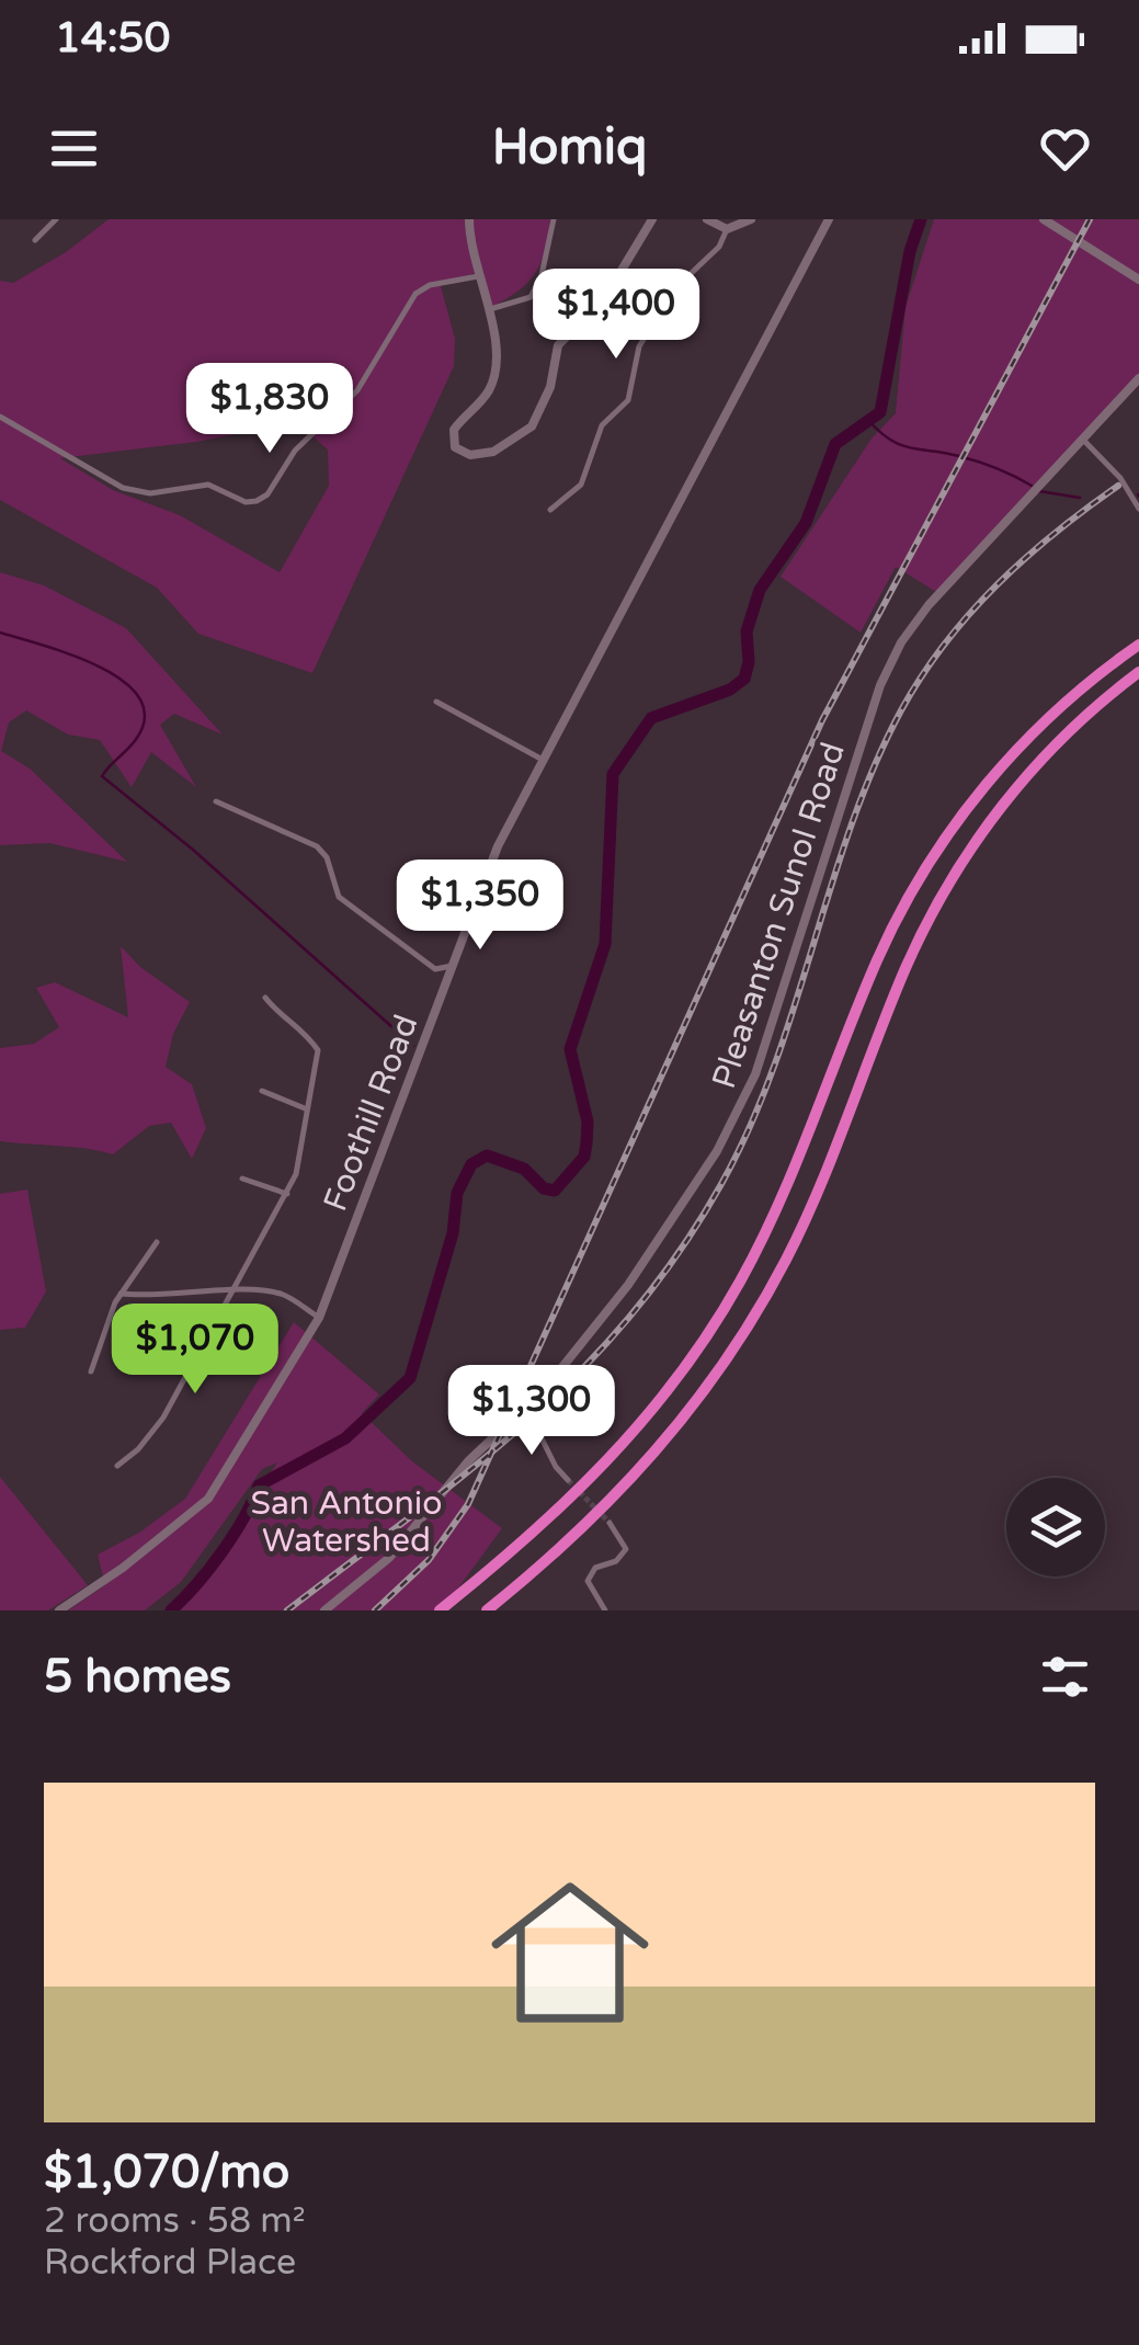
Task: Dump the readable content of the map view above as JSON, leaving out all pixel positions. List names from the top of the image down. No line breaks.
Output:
{"streets":{"street":["Pleasanton Sunol Road","Foothill Road"]},"parks":["San Antonio Watershed"],"page":{"status":"14:50","header":"Homiq","price":["$1,400","$1,830","$1,350","$1,070","$1,300"],"heading":"5 homes","list":[{"name":"$1,070/mo","note":"2 rooms · 58 m² · Rockford Place"}]}}
